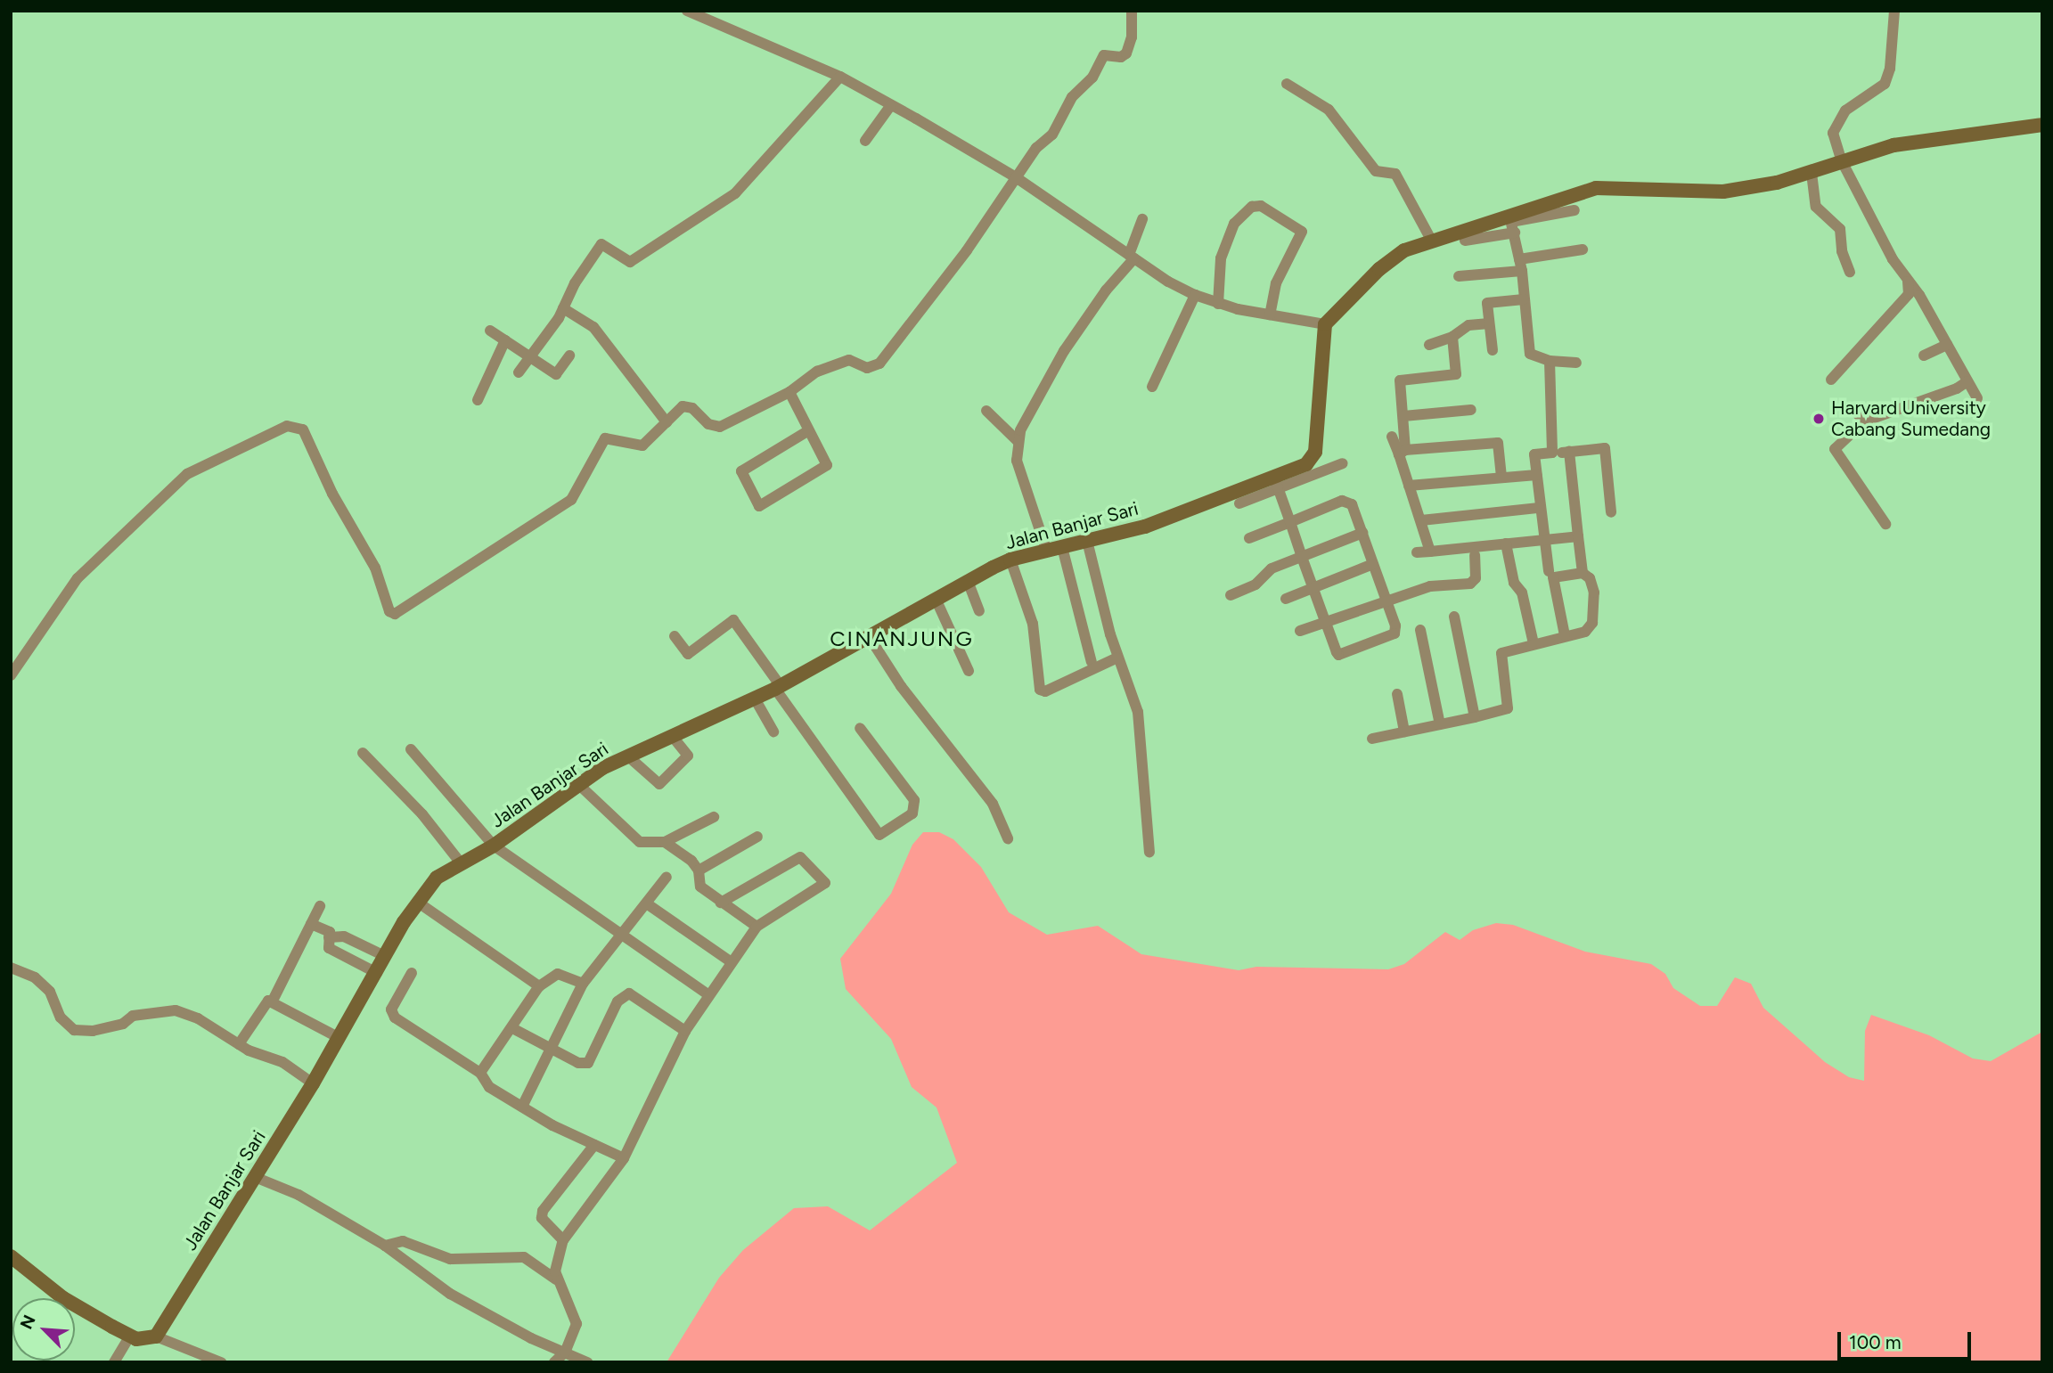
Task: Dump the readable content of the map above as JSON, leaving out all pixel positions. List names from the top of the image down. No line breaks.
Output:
{"streets":{"street":["Jalan Banjar Sari"]},"districts":["CINANJUNG"],"places":["Harvard University Cabang Sumedang"],"scale_bar":"100 m","north":"top left"}
